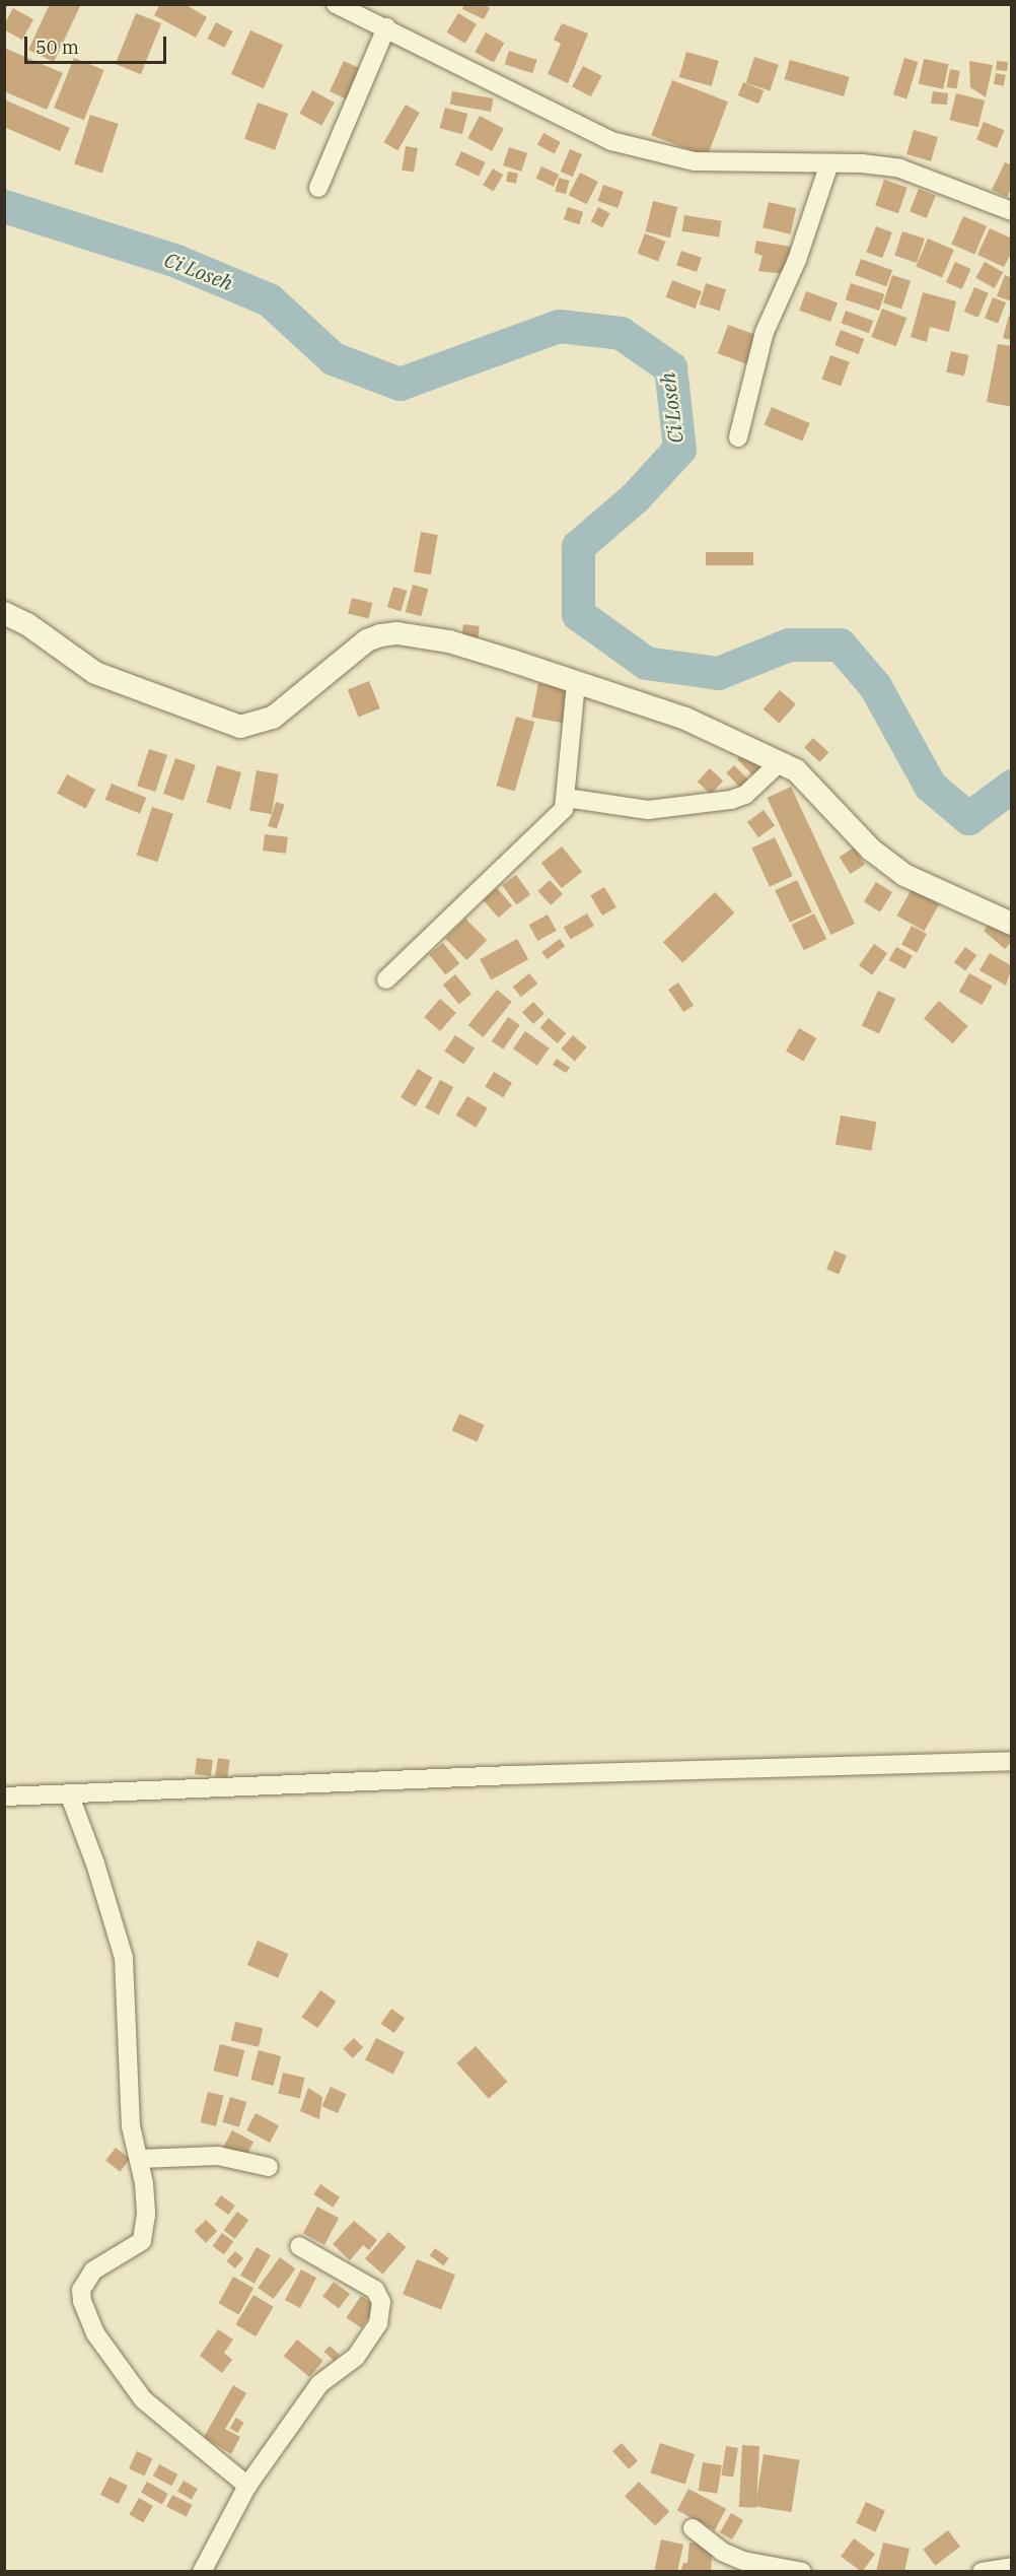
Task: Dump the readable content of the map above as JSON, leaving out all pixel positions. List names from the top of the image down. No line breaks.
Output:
{"water":["Ci Loseh"],"scale_bar":"50 m"}
